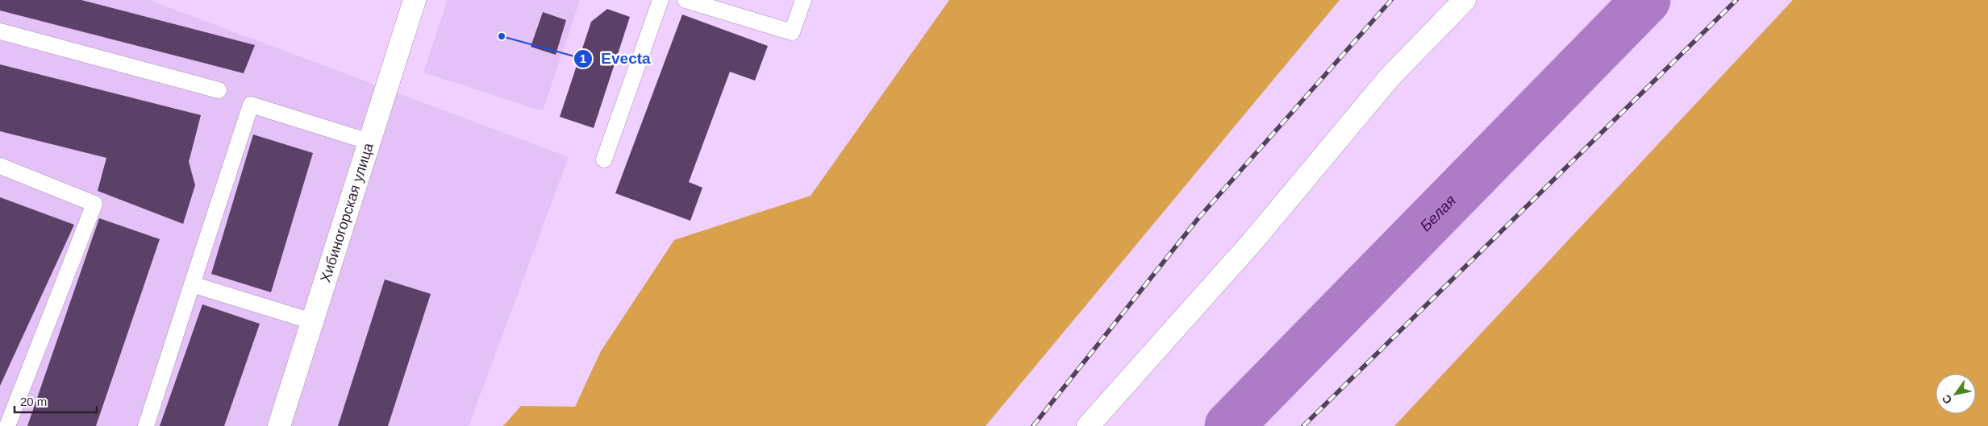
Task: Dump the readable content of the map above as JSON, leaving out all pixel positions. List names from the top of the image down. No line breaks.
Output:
{"streets":{"street":["Хибиногорская улица"]},"water":["Белая"],"places":["Evecta"],"scale_bar":"20 m","north":"bottom left"}
